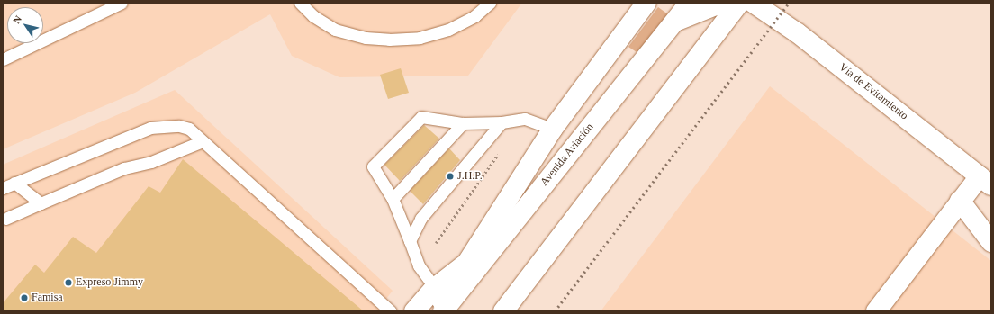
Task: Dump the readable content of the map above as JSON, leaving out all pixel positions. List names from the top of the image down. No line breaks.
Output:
{"streets":{"main road":["Vía de Evitamiento","Avenida Aviación"]},"places":["J.H.P.","Expreso Jimmy","Famisa"],"north":"top left"}
